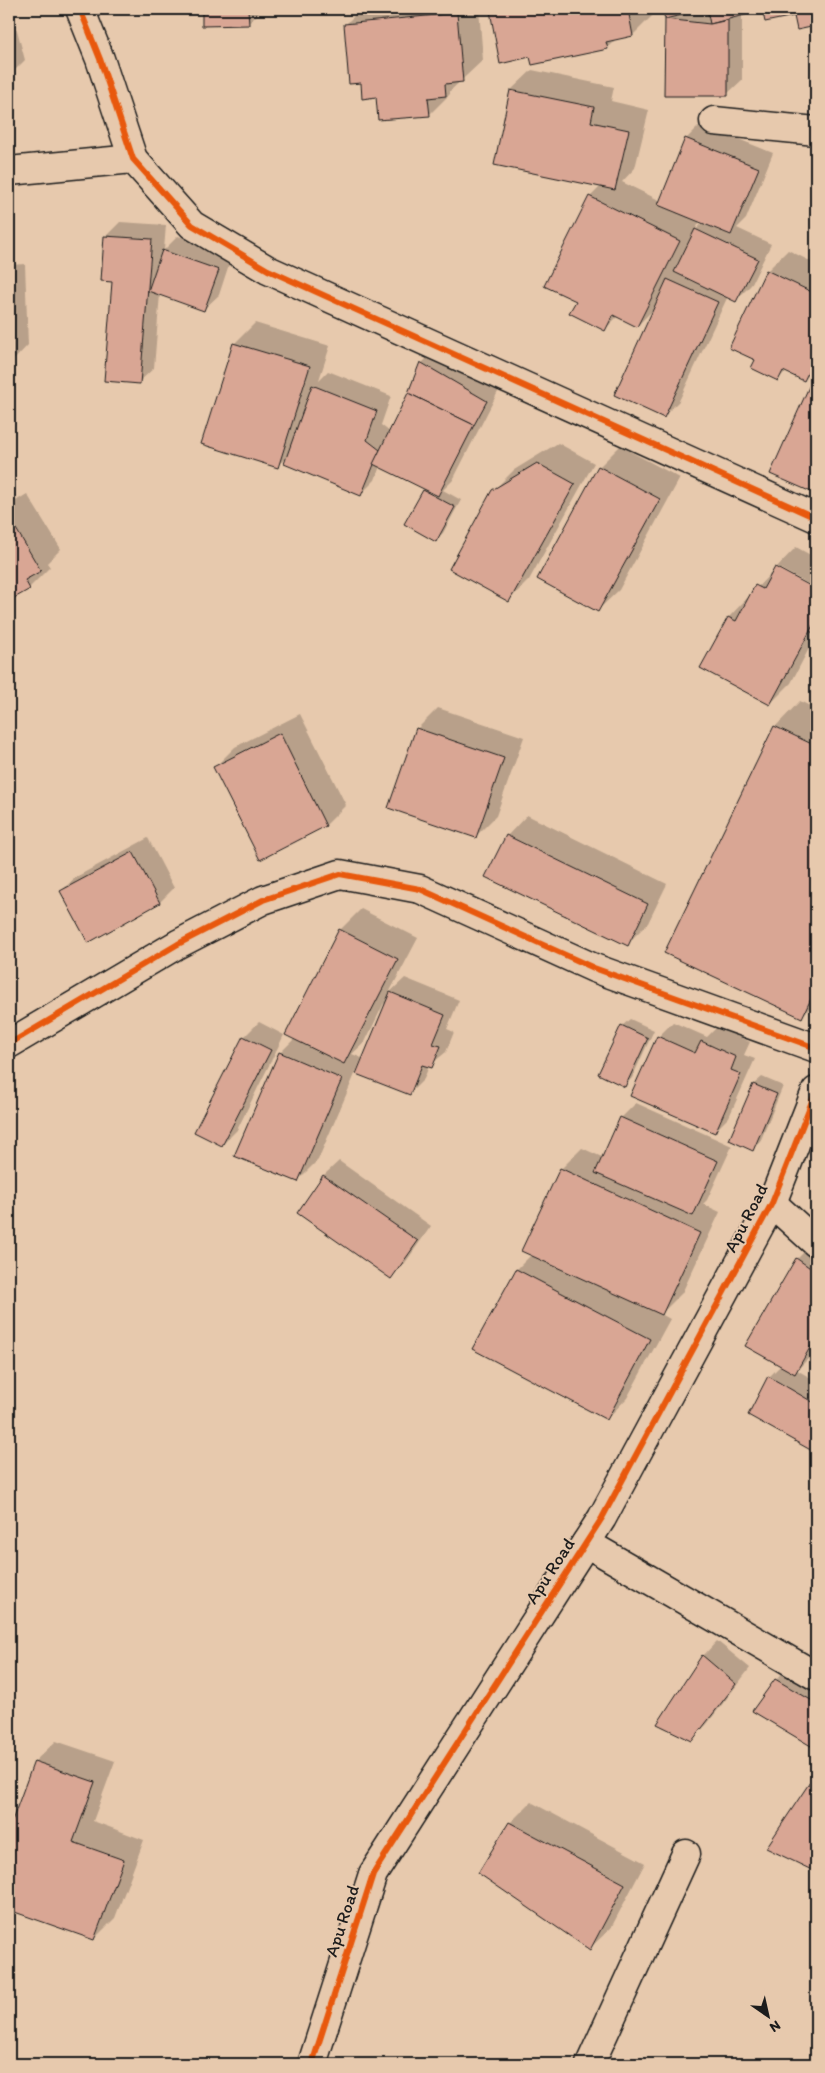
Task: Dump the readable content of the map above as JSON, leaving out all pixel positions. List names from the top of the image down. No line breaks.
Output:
{"streets":{"street":["Apu Road"]},"north":"bottom right"}
